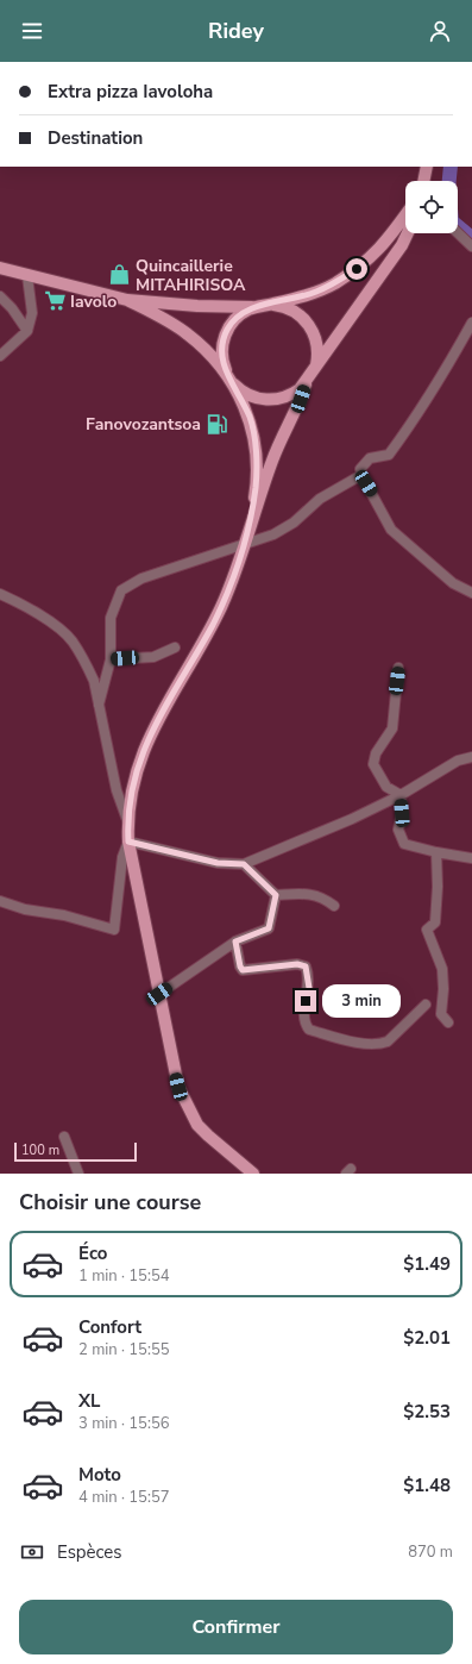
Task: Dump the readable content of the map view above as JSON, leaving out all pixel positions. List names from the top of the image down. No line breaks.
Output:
{"places":{"shop":["Quincaillerie MITAHIRISOA"],"supermarket":["Iavolo"],"fuel station":["Fanovozantsoa"]},"scale_bar":"100 m","page":{"header":"Ridey","banner":["Extra pizza Iavoloha","Destination"],"bubble":"3 min","scale":"100 m","heading":"Choisir une course","list":[{"name":"Éco","note":"1 min · 15:54","value":"$1.49"},{"name":"Confort","note":"2 min · 15:55","value":"$2.01"},{"name":"XL","note":"3 min · 15:56","value":"$2.53"},{"name":"Moto","note":"4 min · 15:57","value":"$1.48"}],"pay":["Espèces","870 m"],"buttons":"Confirmer"}}
